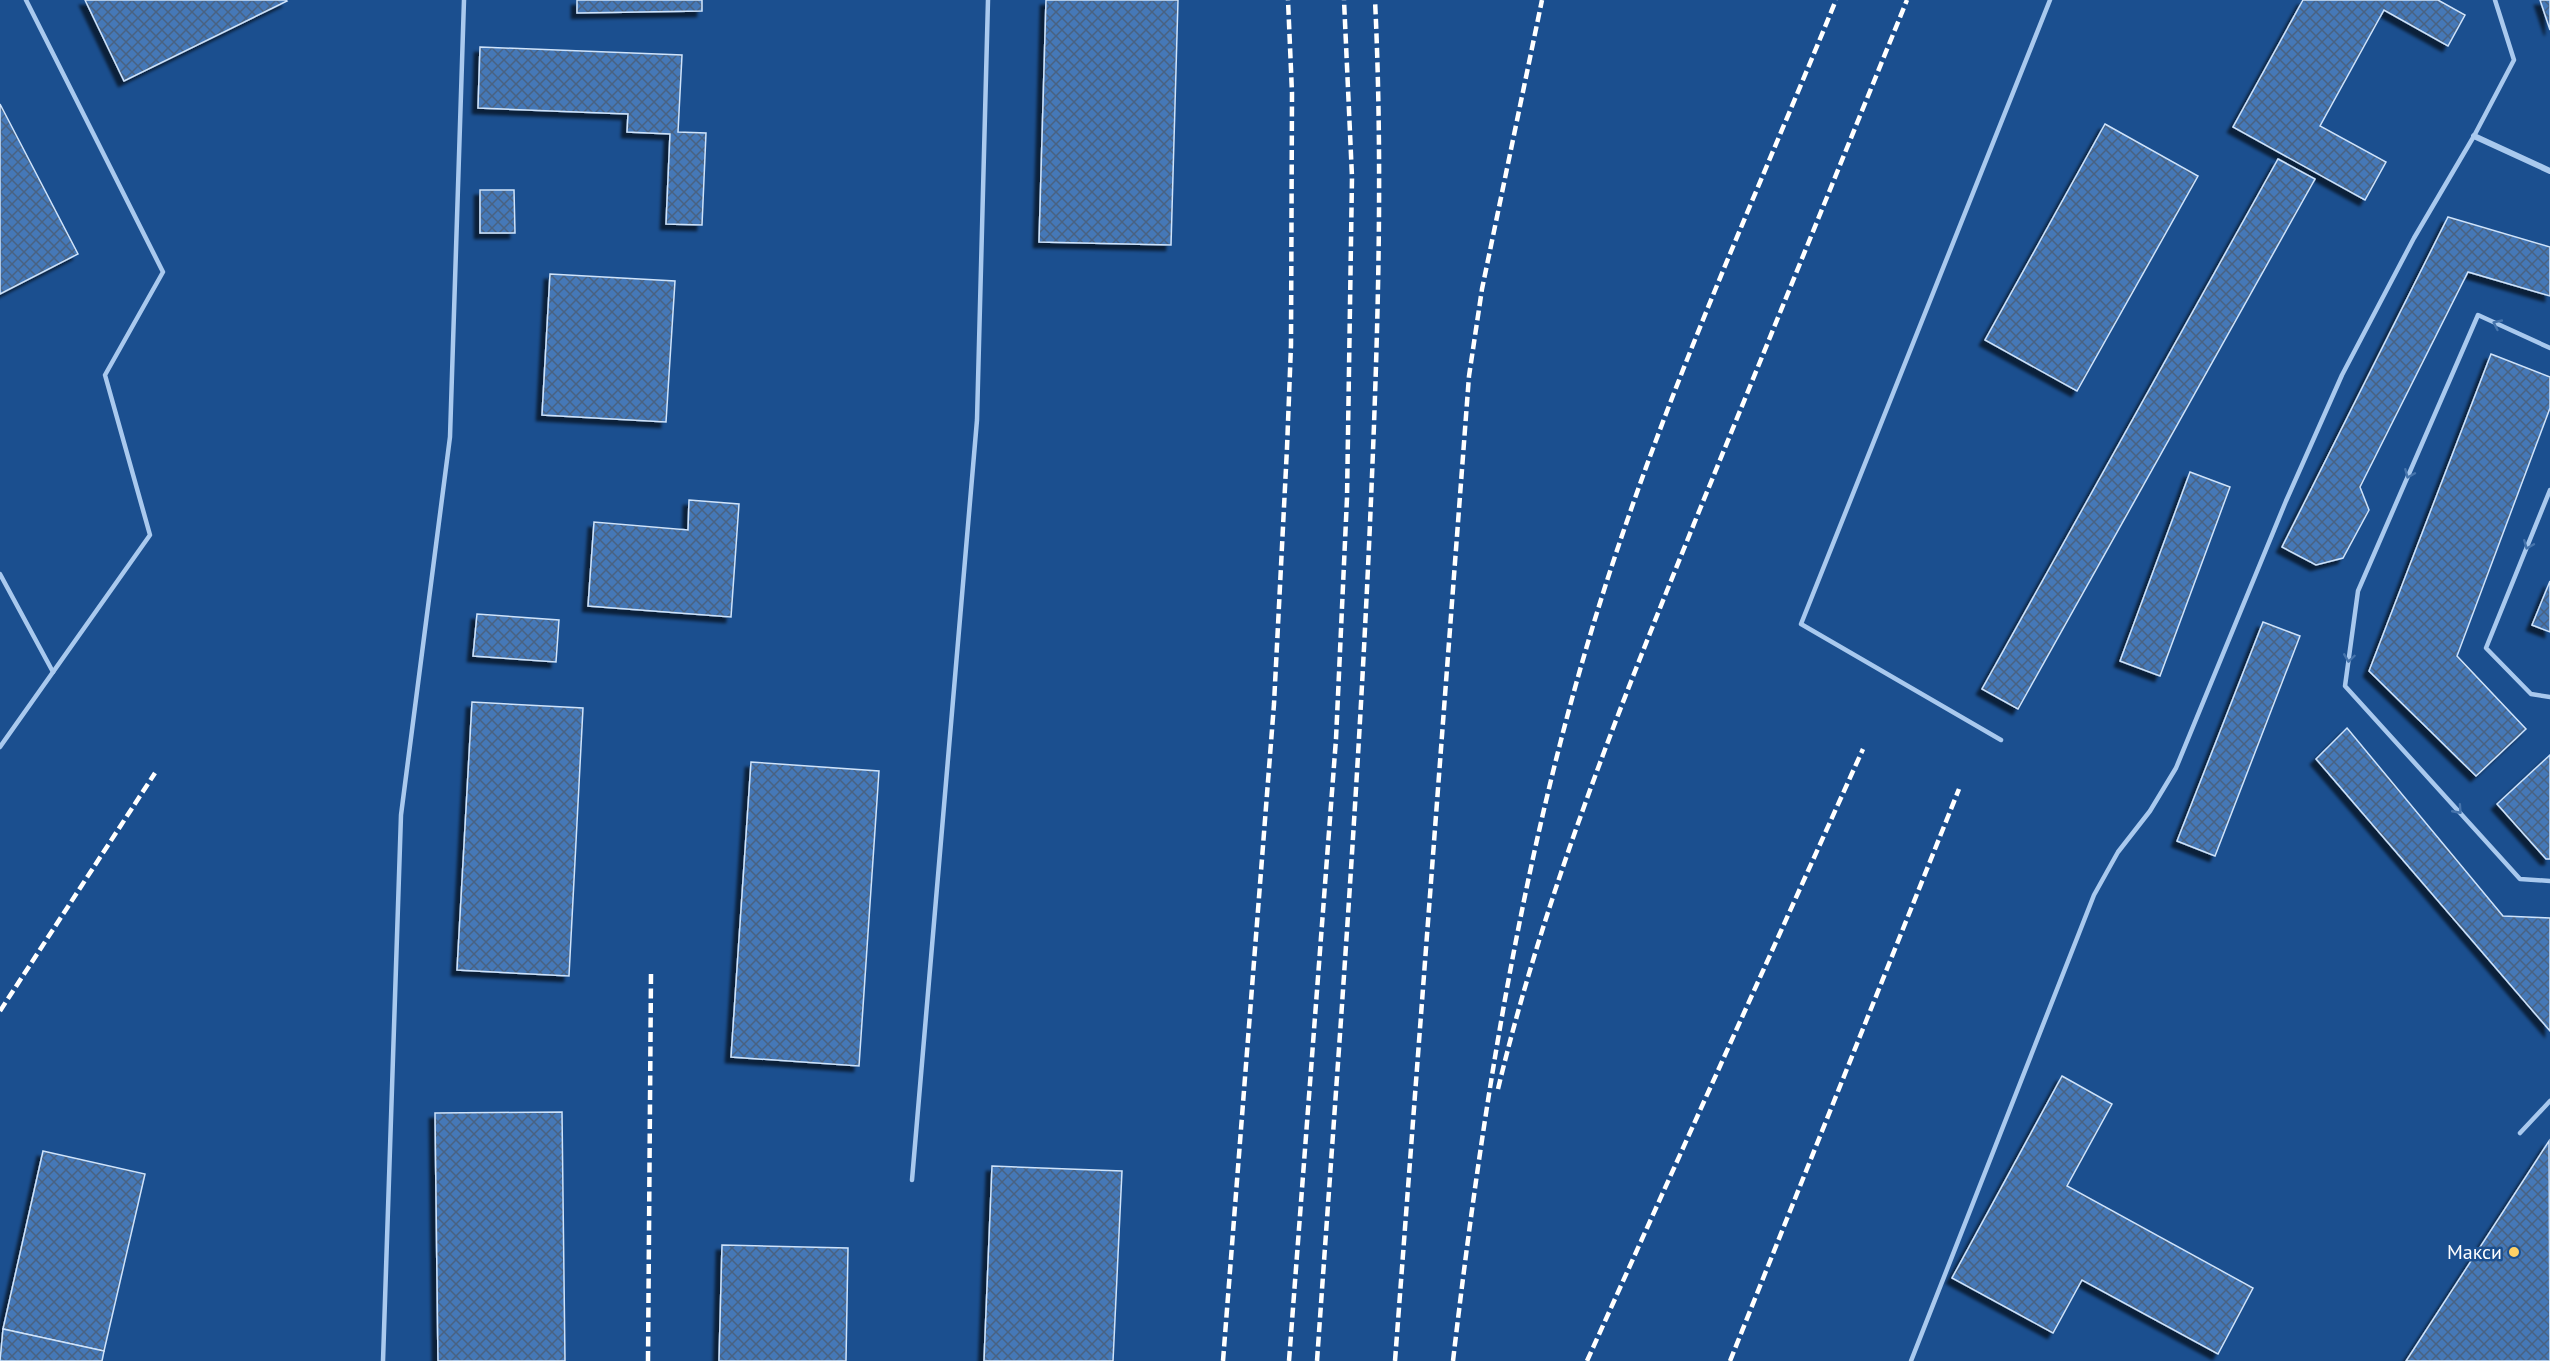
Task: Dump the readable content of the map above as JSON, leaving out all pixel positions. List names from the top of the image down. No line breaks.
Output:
{"places":["Макси"]}
